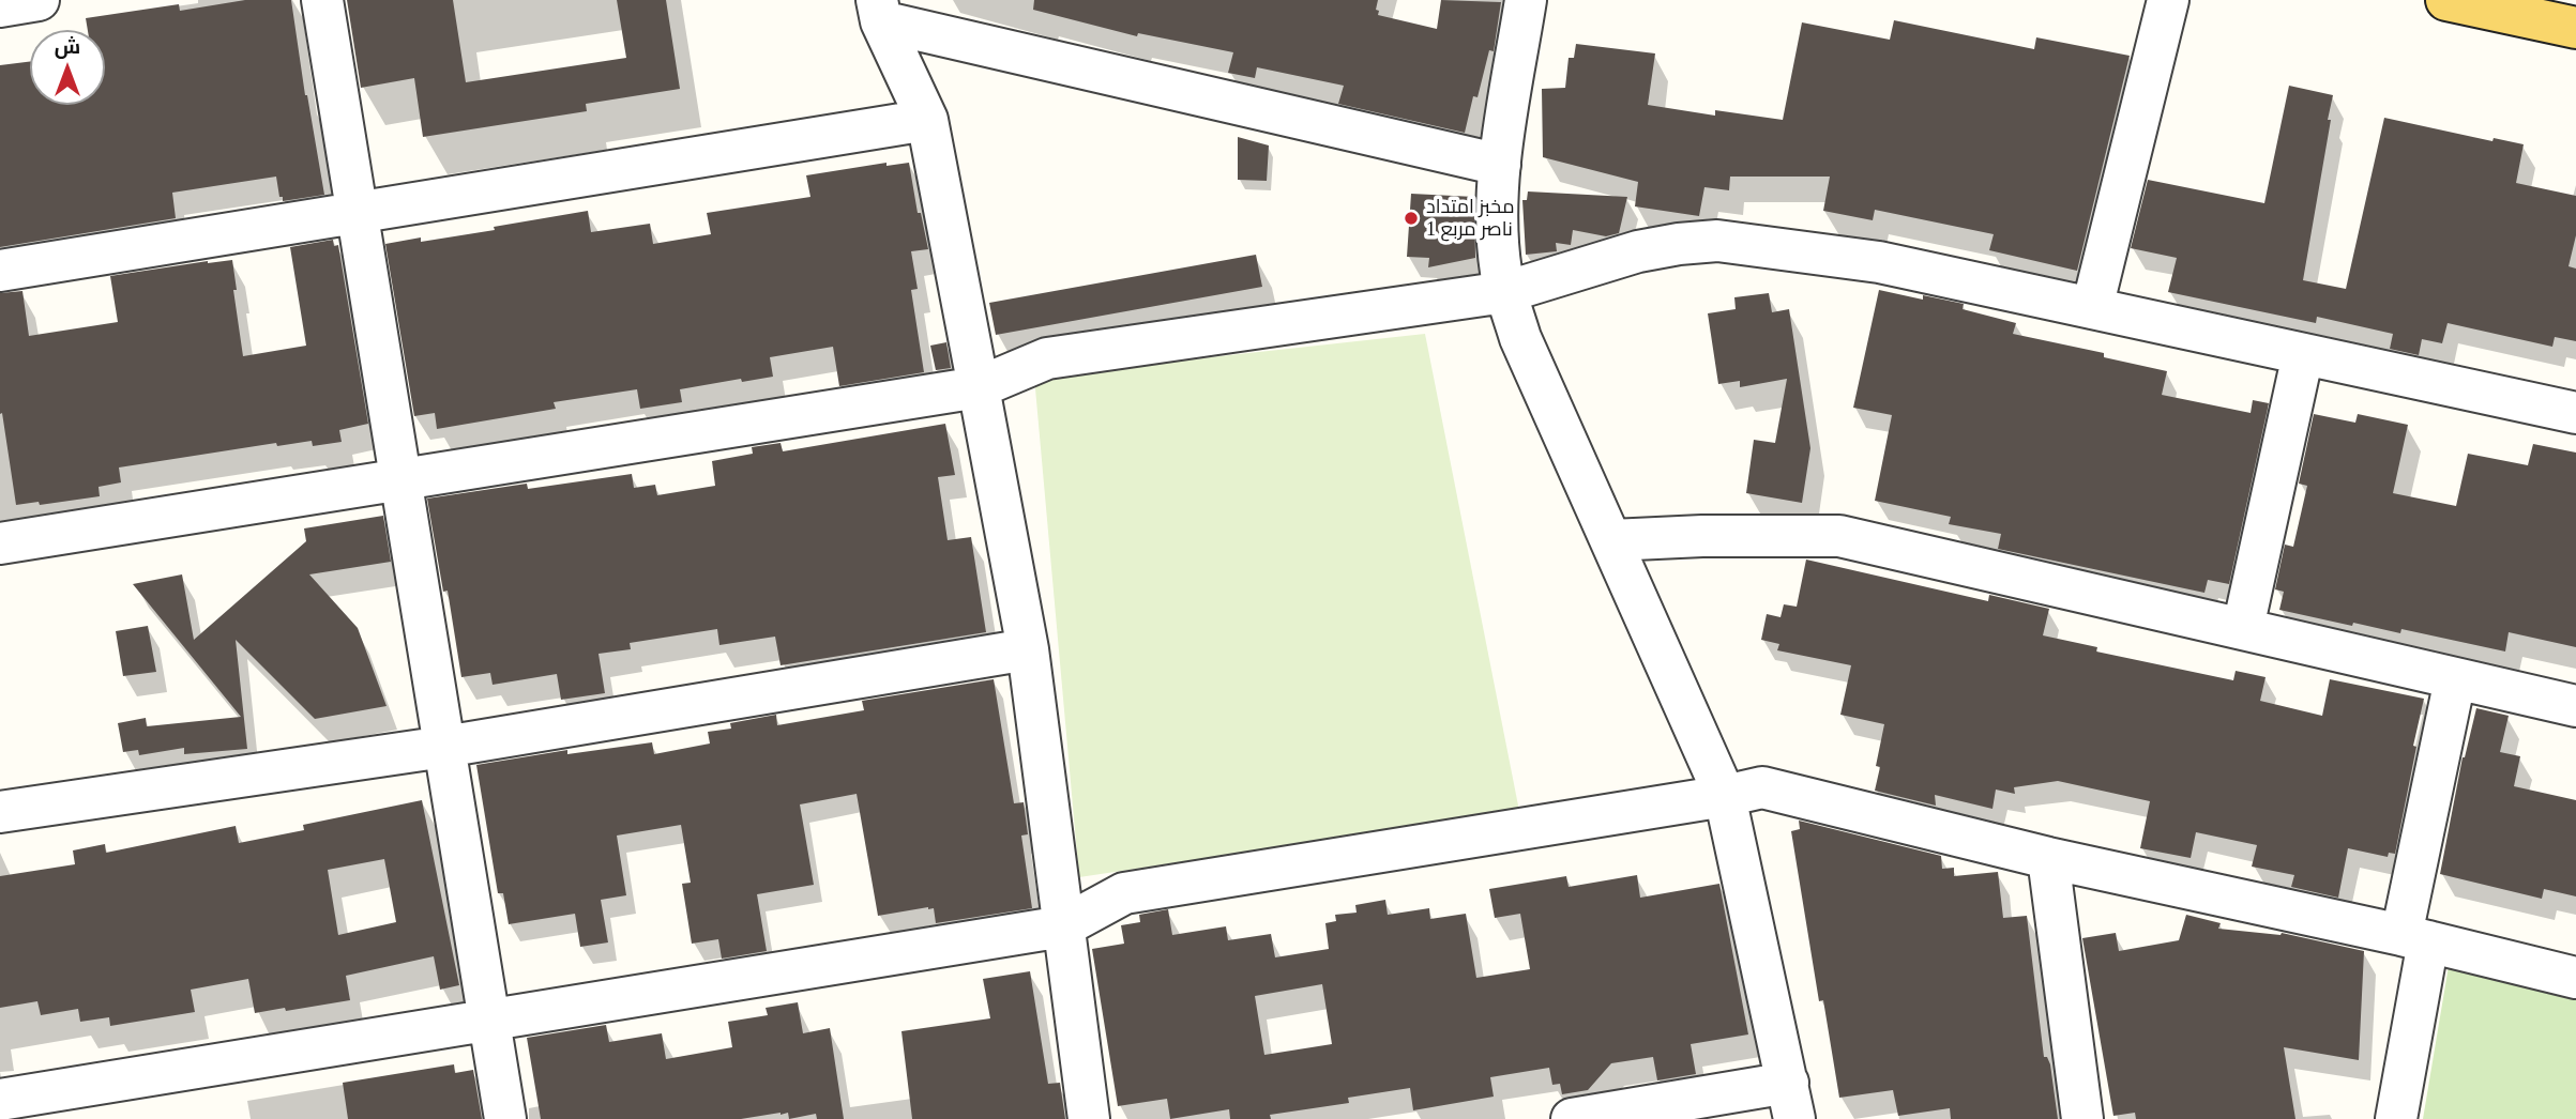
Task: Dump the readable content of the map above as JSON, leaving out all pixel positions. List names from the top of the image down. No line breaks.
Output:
{"places":["مخبز امتداد ناصر مربع 1"],"north":"top"}
